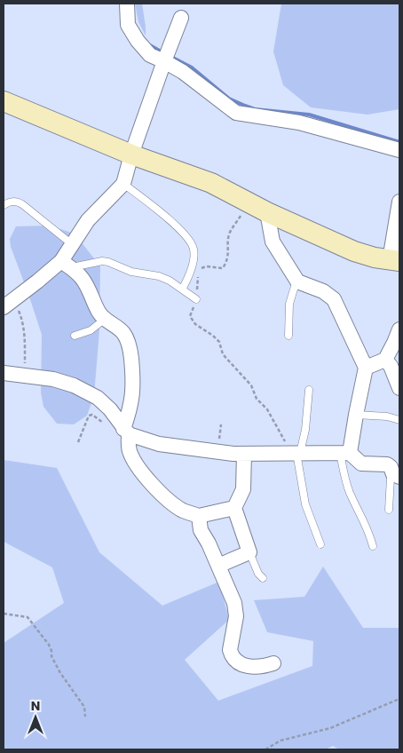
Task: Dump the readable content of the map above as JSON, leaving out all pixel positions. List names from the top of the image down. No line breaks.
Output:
{"north":"top"}
